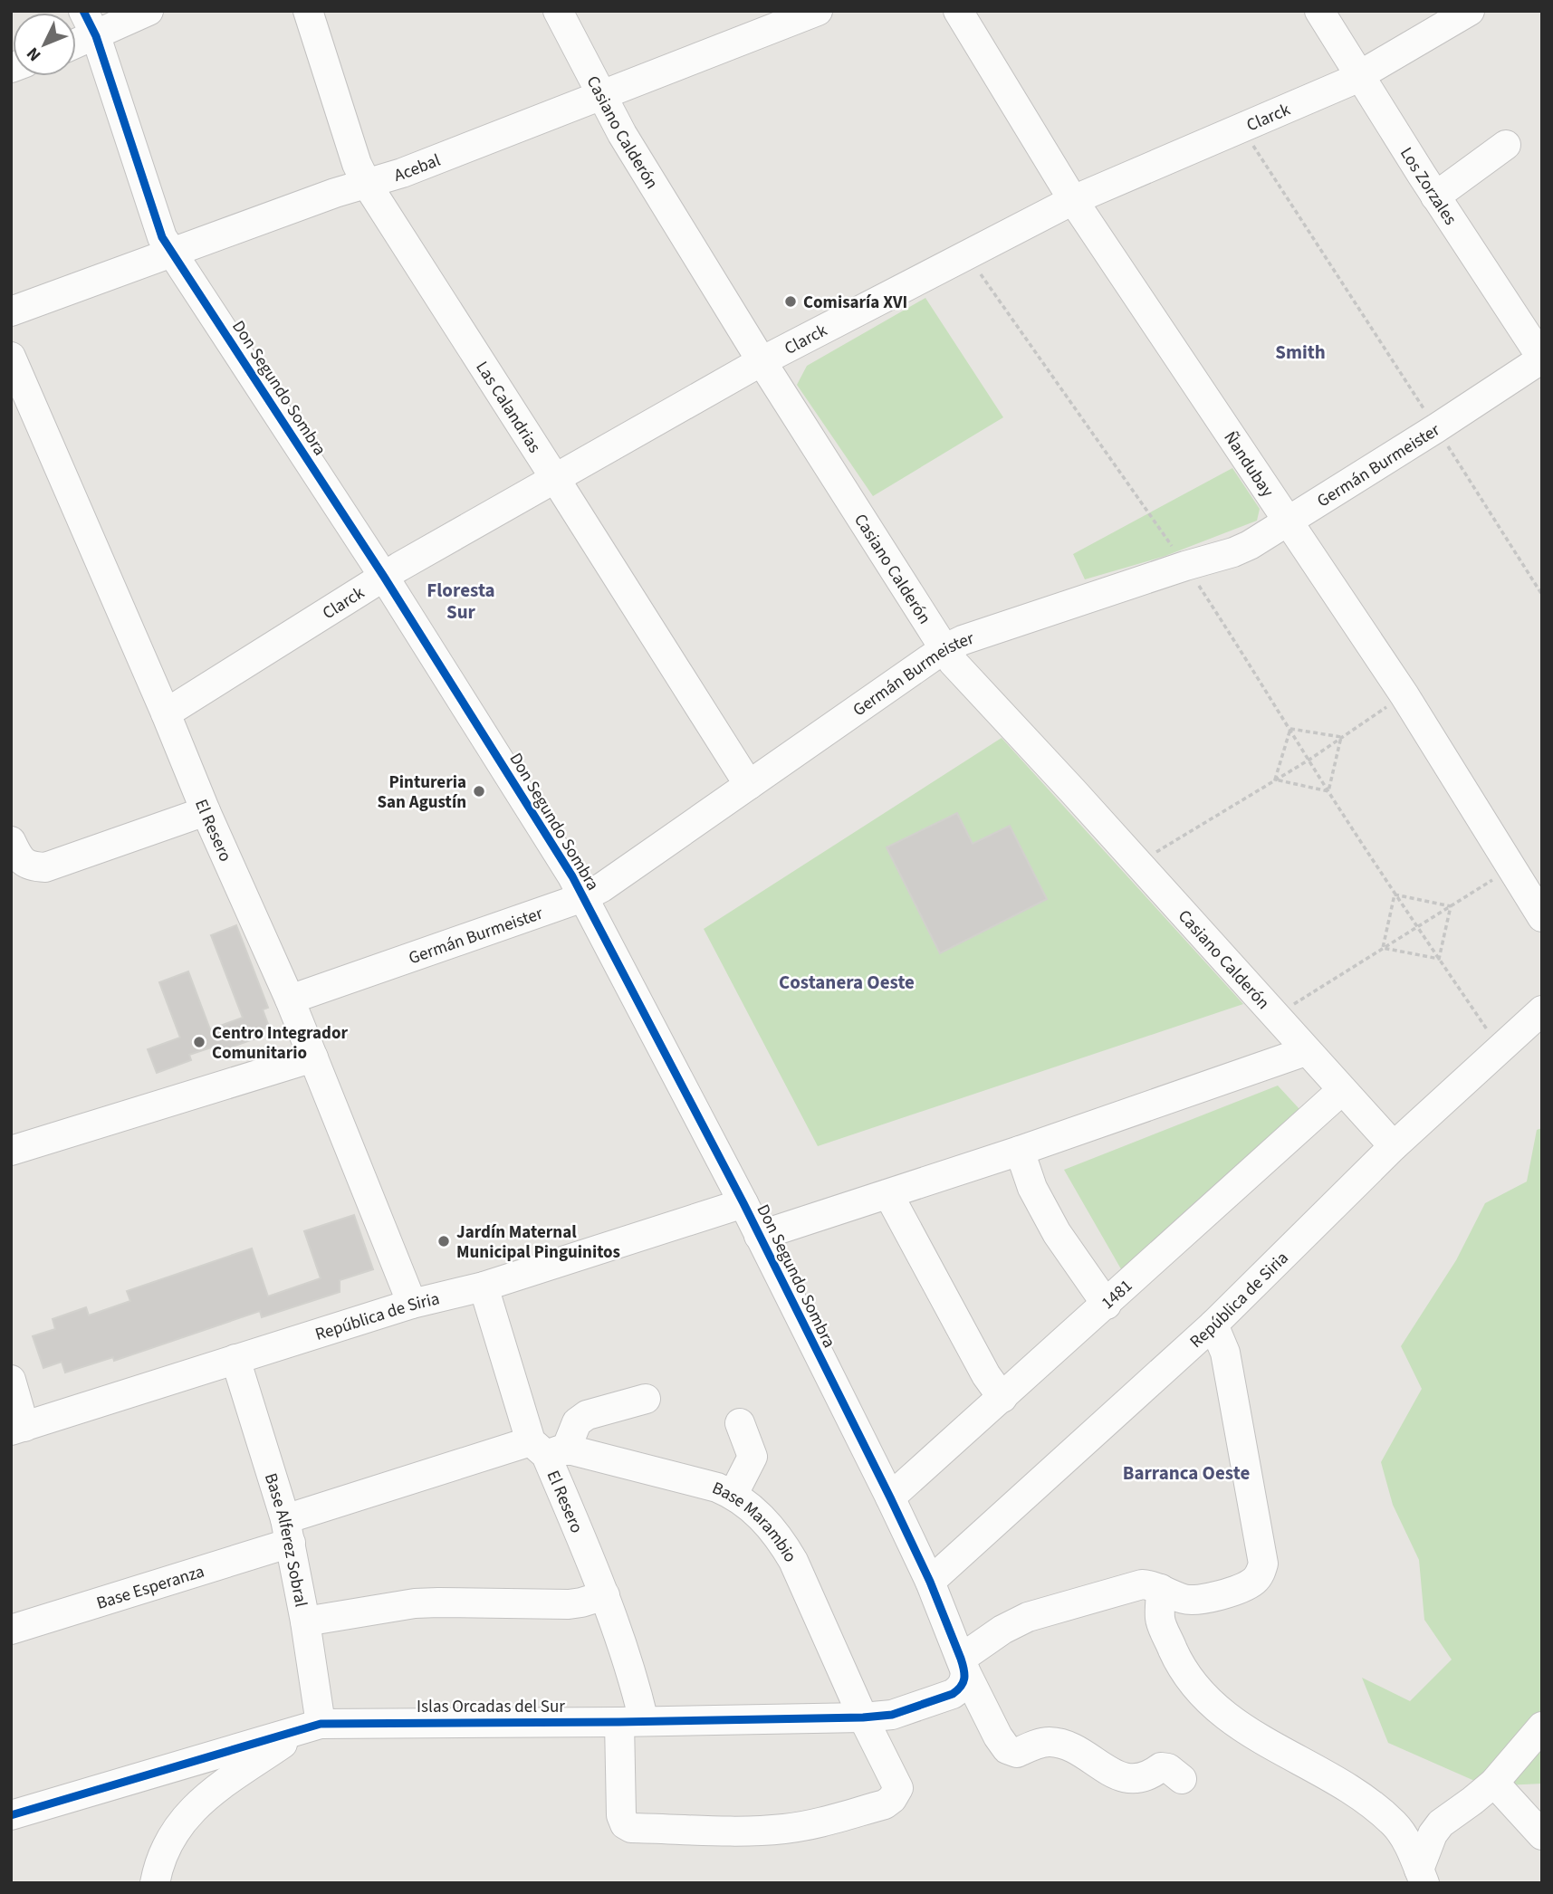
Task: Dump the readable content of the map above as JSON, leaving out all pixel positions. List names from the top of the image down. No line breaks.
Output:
{"streets":{"street":["Clarck","Casiano Calderón","Acebal","Los Zorzales","Don Segundo Sombra","Las Calandrias","Ñandubay","Germán Burmeister","El Resero","1481","República de Siria","Base Marambio","Base Alferez Sobral","Base Esperanza","Islas Orcadas del Sur"]},"crossings":[["Clarck","Casiano Calderón"],["Clarck","Los Zorzales"],["Clarck","Don Segundo Sombra"],["Clarck","Las Calandrias"],["Clarck","Ñandubay"],["Clarck","El Resero"],["Casiano Calderón","Acebal"],["Casiano Calderón","Germán Burmeister"],["Casiano Calderón","1481"],["Casiano Calderón","República de Siria"],["Acebal","Don Segundo Sombra"],["Acebal","Las Calandrias"],["Los Zorzales","Germán Burmeister"],["Don Segundo Sombra","Germán Burmeister"],["Don Segundo Sombra","1481"],["Don Segundo Sombra","República de Siria"],["Don Segundo Sombra","Islas Orcadas del Sur"],["Las Calandrias","Germán Burmeister"],["Ñandubay","Germán Burmeister"],["Germán Burmeister","El Resero"],["El Resero","República de Siria"],["El Resero","Base Marambio"],["El Resero","Base Esperanza"],["El Resero","Islas Orcadas del Sur"],["República de Siria","Base Alferez Sobral"],["Base Marambio","Base Esperanza"],["Base Marambio","Islas Orcadas del Sur"],["Base Alferez Sobral","Base Esperanza"],["Base Alferez Sobral","Islas Orcadas del Sur"]],"districts":["Smith","Floresta Sur","Costanera Oeste","Barranca Oeste"],"places":["Comisaría XVI","Pintureria San Agustín","Centro Integrador Comunitario","Jardín Maternal Municipal Pinguinitos"],"north":"bottom left"}
